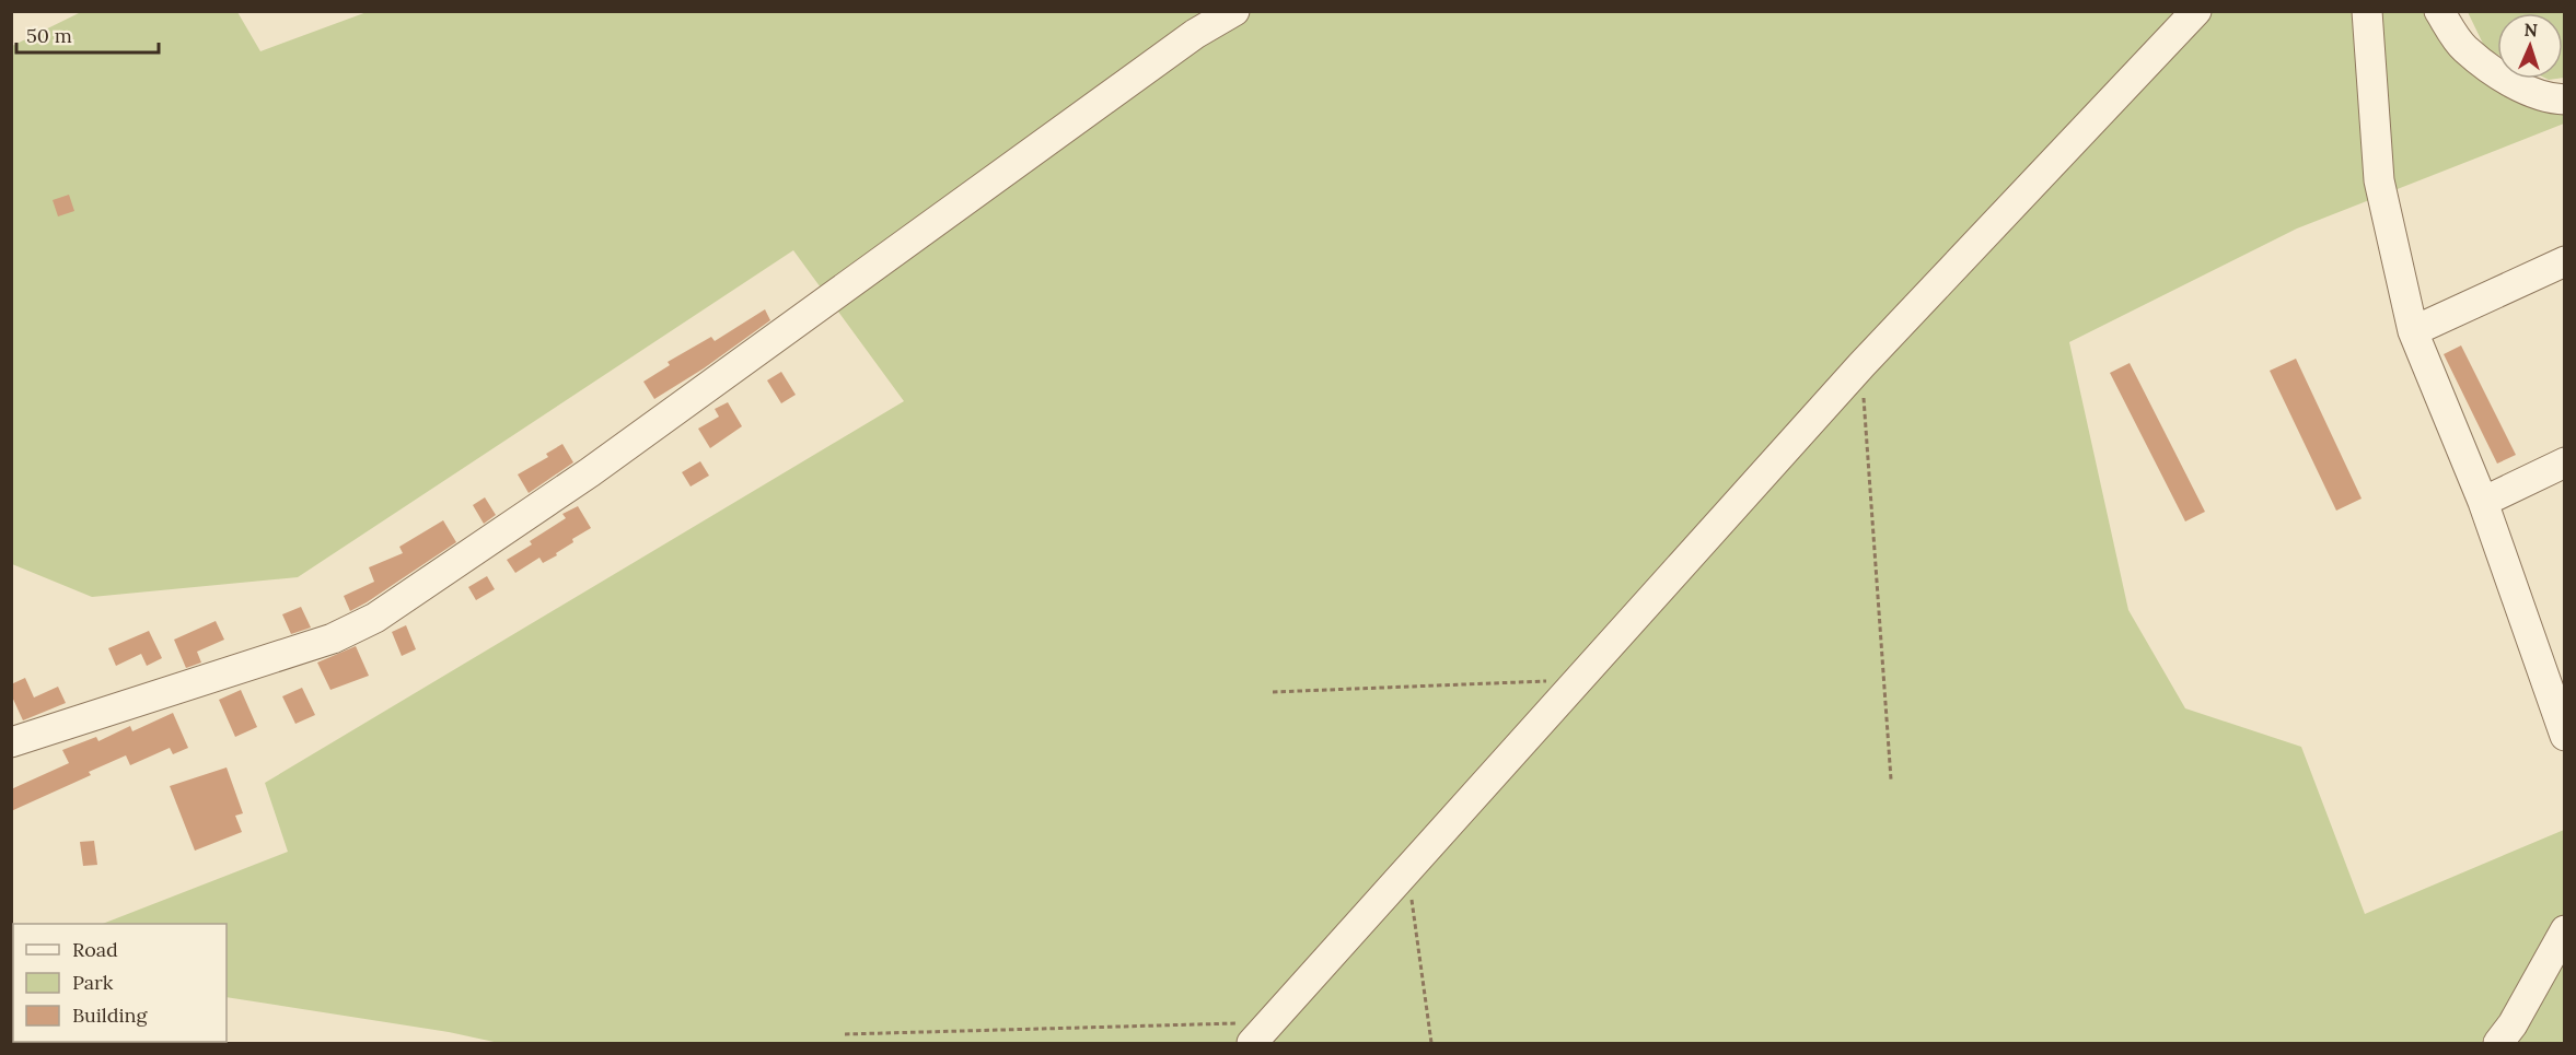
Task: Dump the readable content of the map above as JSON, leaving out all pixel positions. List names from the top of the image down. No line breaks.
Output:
{"legend":["Road","Park","Building"],"scale_bar":"50 m","north":"top"}
